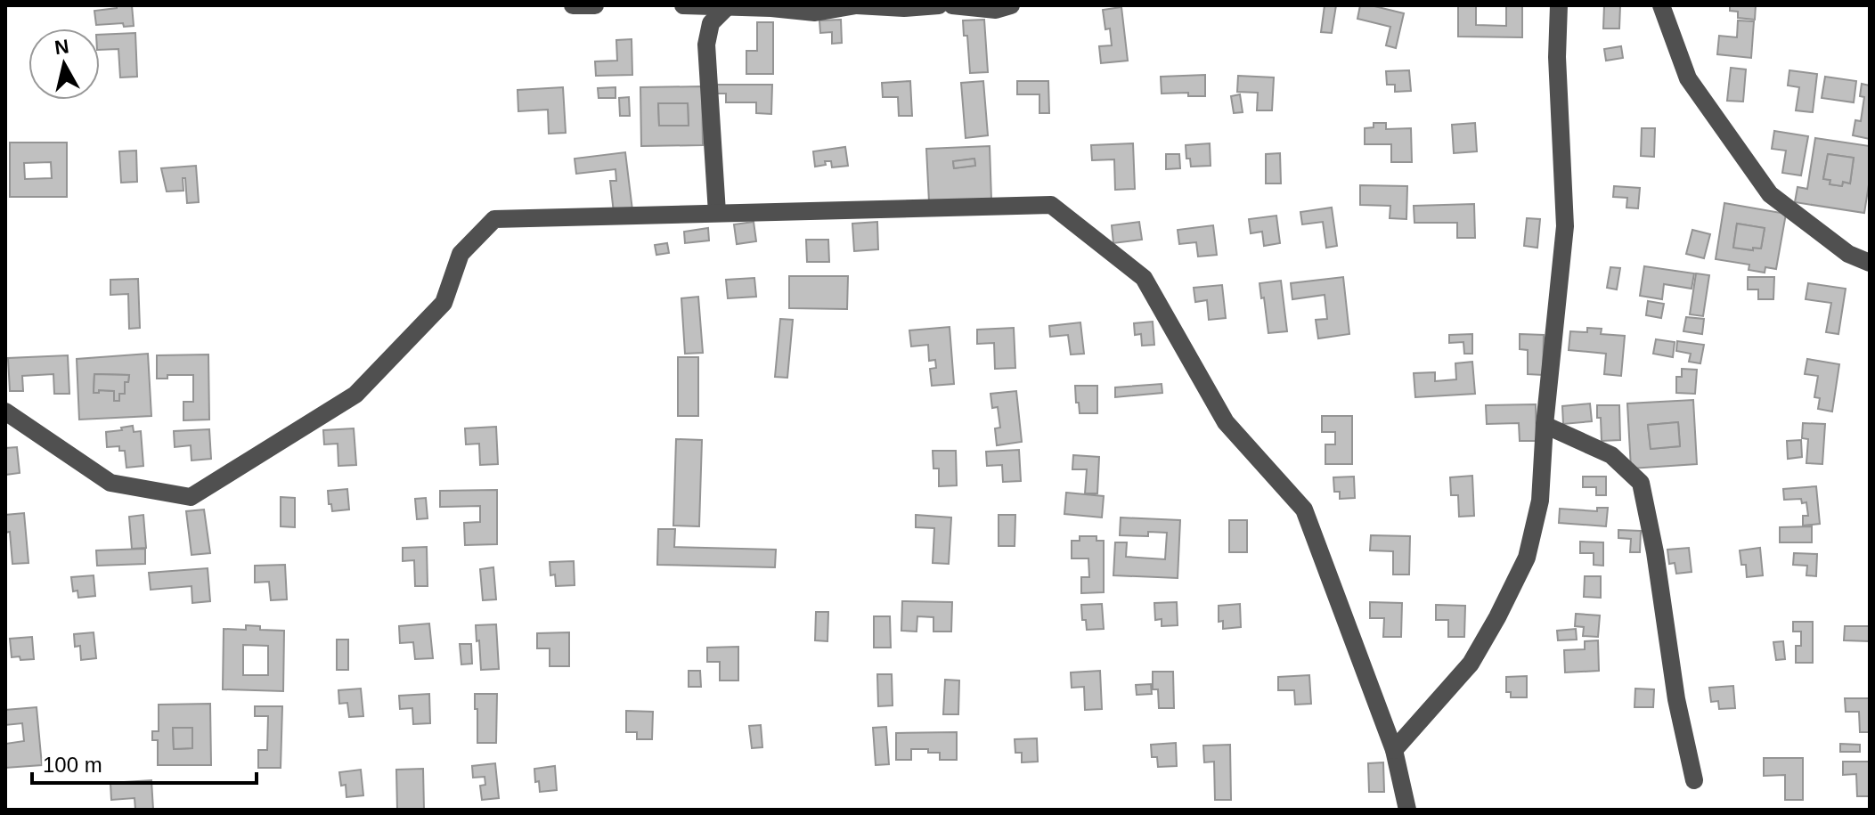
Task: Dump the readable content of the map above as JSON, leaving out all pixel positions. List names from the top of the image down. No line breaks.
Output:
{"scale_bar":"100 m","north":"top"}
